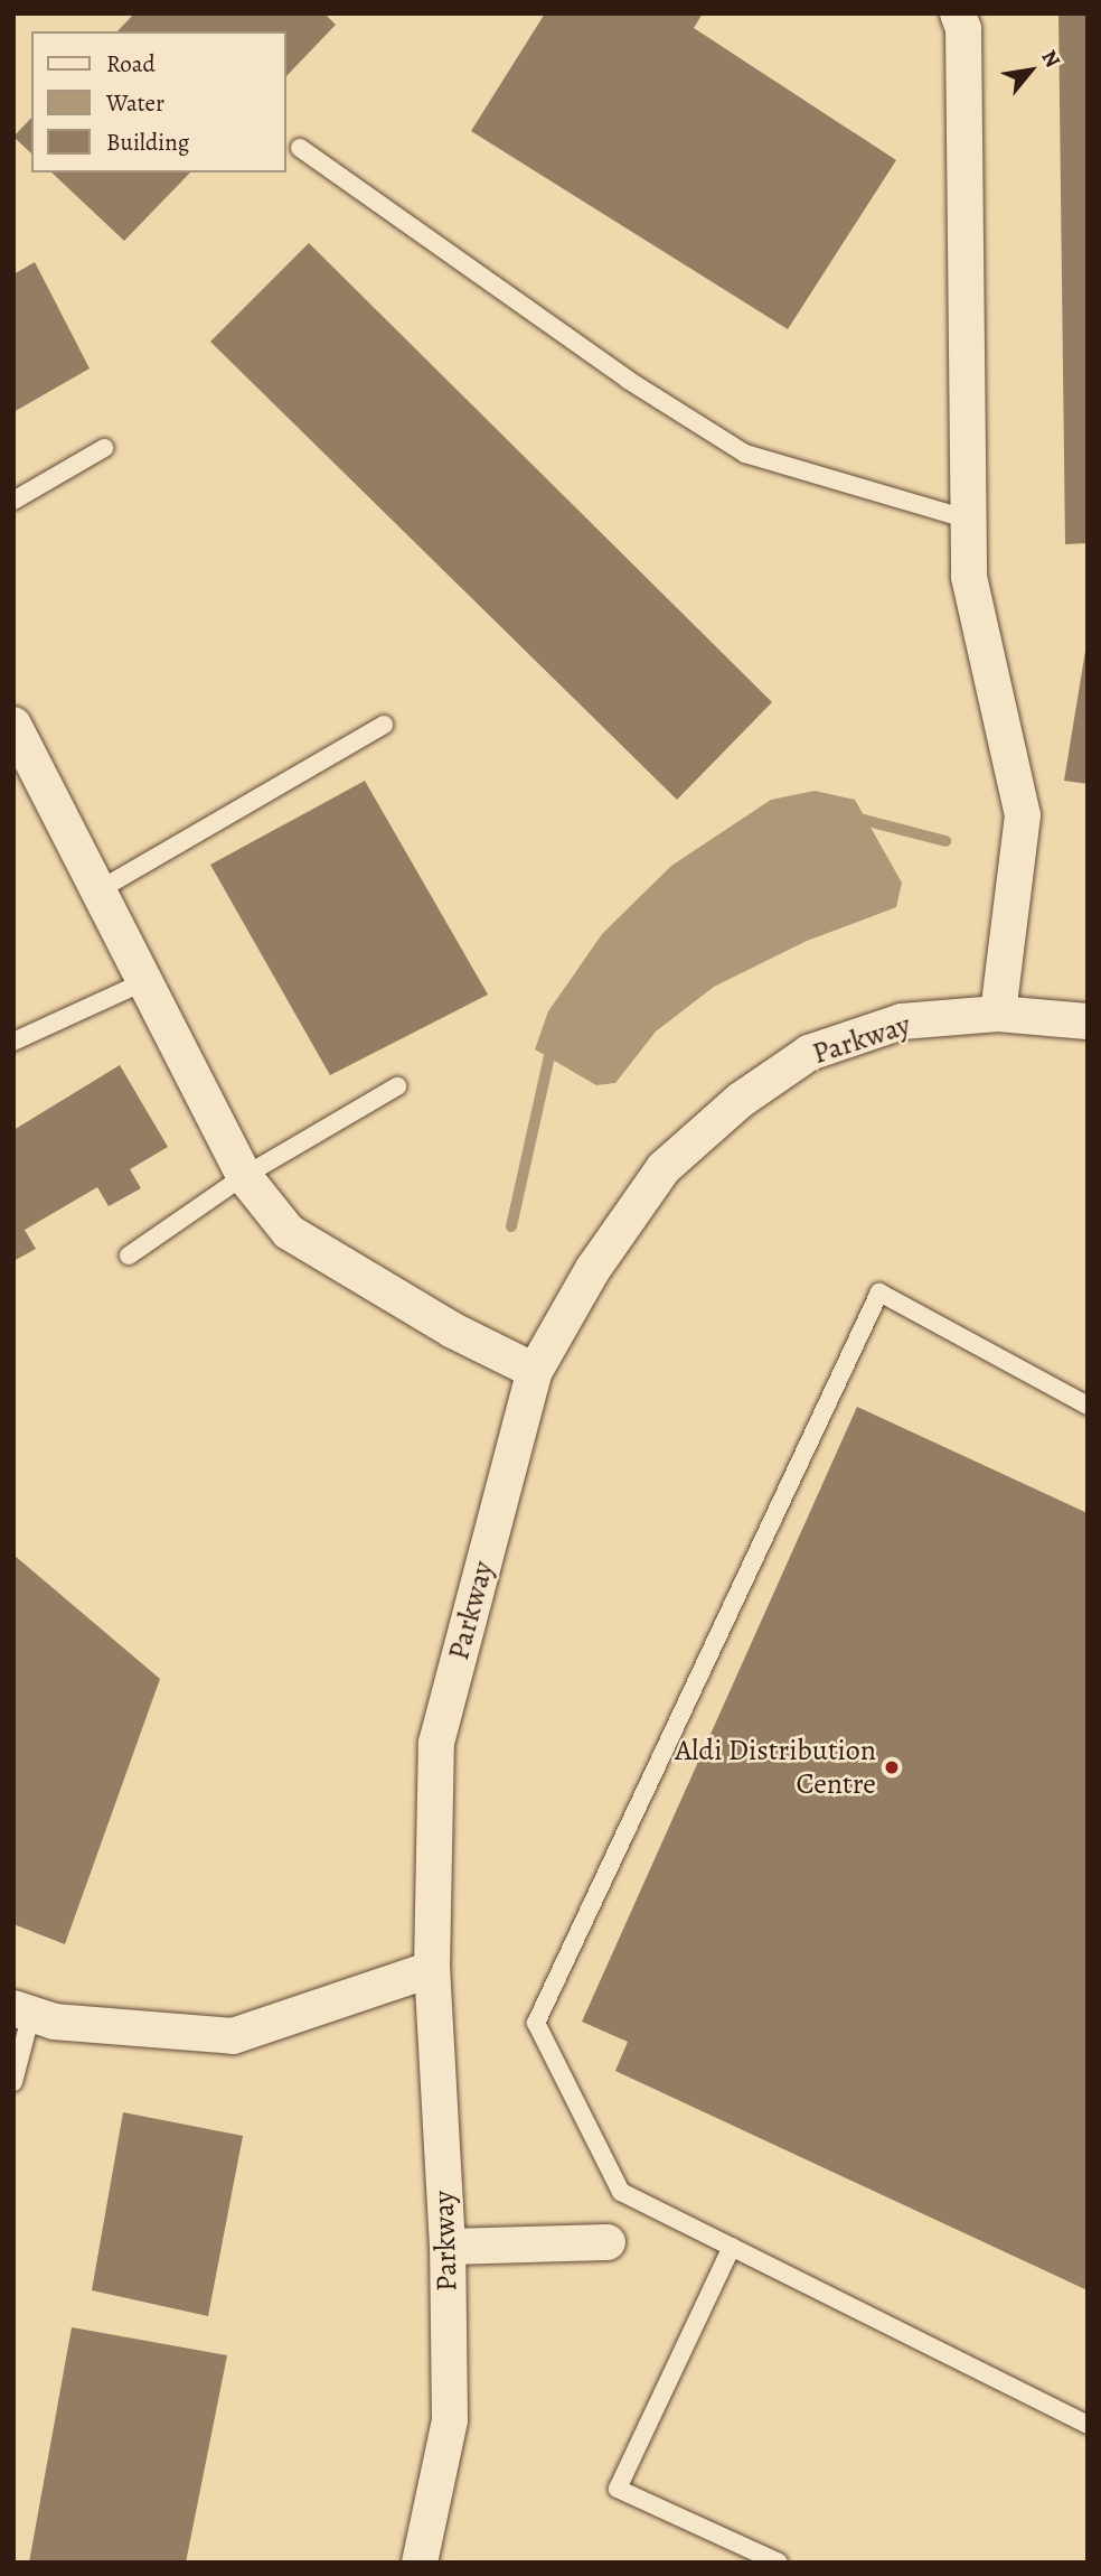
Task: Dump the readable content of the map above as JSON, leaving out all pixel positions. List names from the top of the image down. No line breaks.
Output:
{"streets":{"street":["Parkway"]},"places":["Aldi Distribution Centre"],"legend":["Road","Water","Building"],"north":"top right"}
